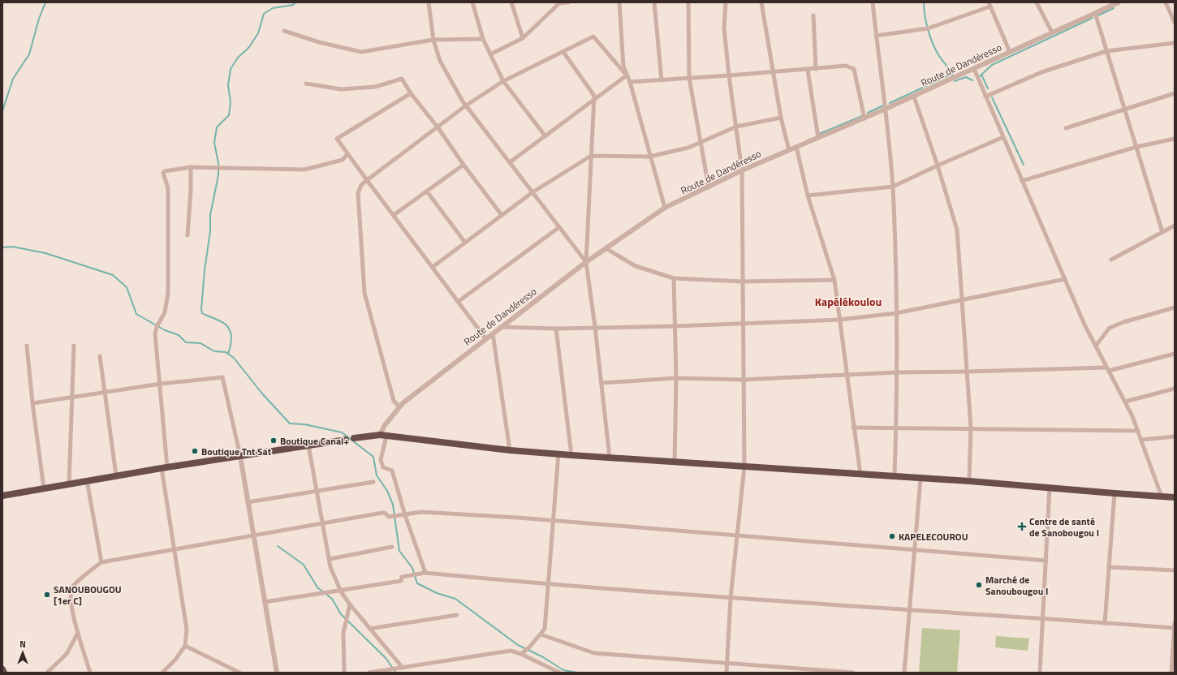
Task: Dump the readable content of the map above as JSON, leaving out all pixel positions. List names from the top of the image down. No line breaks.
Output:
{"streets":{"street":["Route de Dandéresso"]},"districts":["Kapélékoulou"],"places":{"other":["Boutique Canal+","Boutique Tnt Sat","KAPELECOUROU","Marché de Sanoubougou I","SANOUBOUGOU [1er C]"],"health":["Centre de santé de Sanobougou I"]},"north":"top"}
